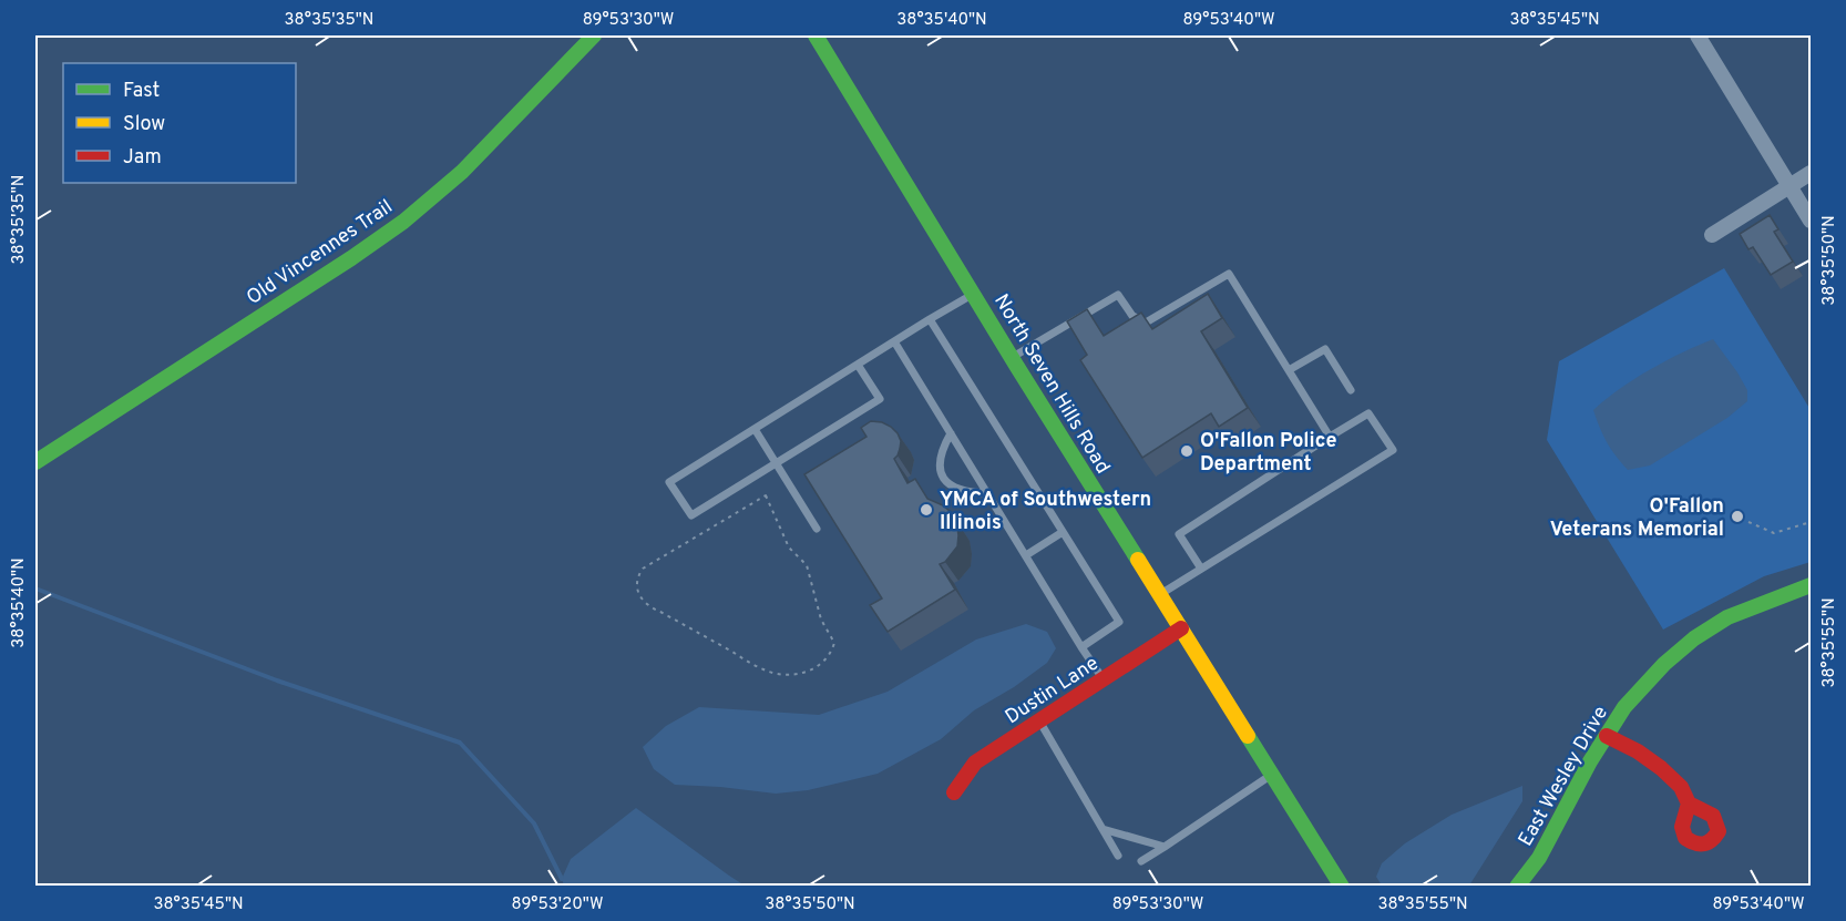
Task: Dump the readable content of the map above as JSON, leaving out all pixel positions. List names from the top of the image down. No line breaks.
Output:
{"streets":{"street":["Old Vincennes Trail","North Seven Hills Road","Dustin Lane","East Wesley Drive"]},"crossings":[["North Seven Hills Road","Dustin Lane"]],"places":["O'Fallon Police Department","YMCA of Southwestern Illinois","O'Fallon Veterans Memorial"],"legend":["Fast","Slow","Jam"],"coordinates":["38°35'35\"N","89°53'30\"W","38°35'40\"N","89°53'40\"W","38°35'45\"N","38°35'50\"N","38°35'55\"N","89°53'20\"W"]}
